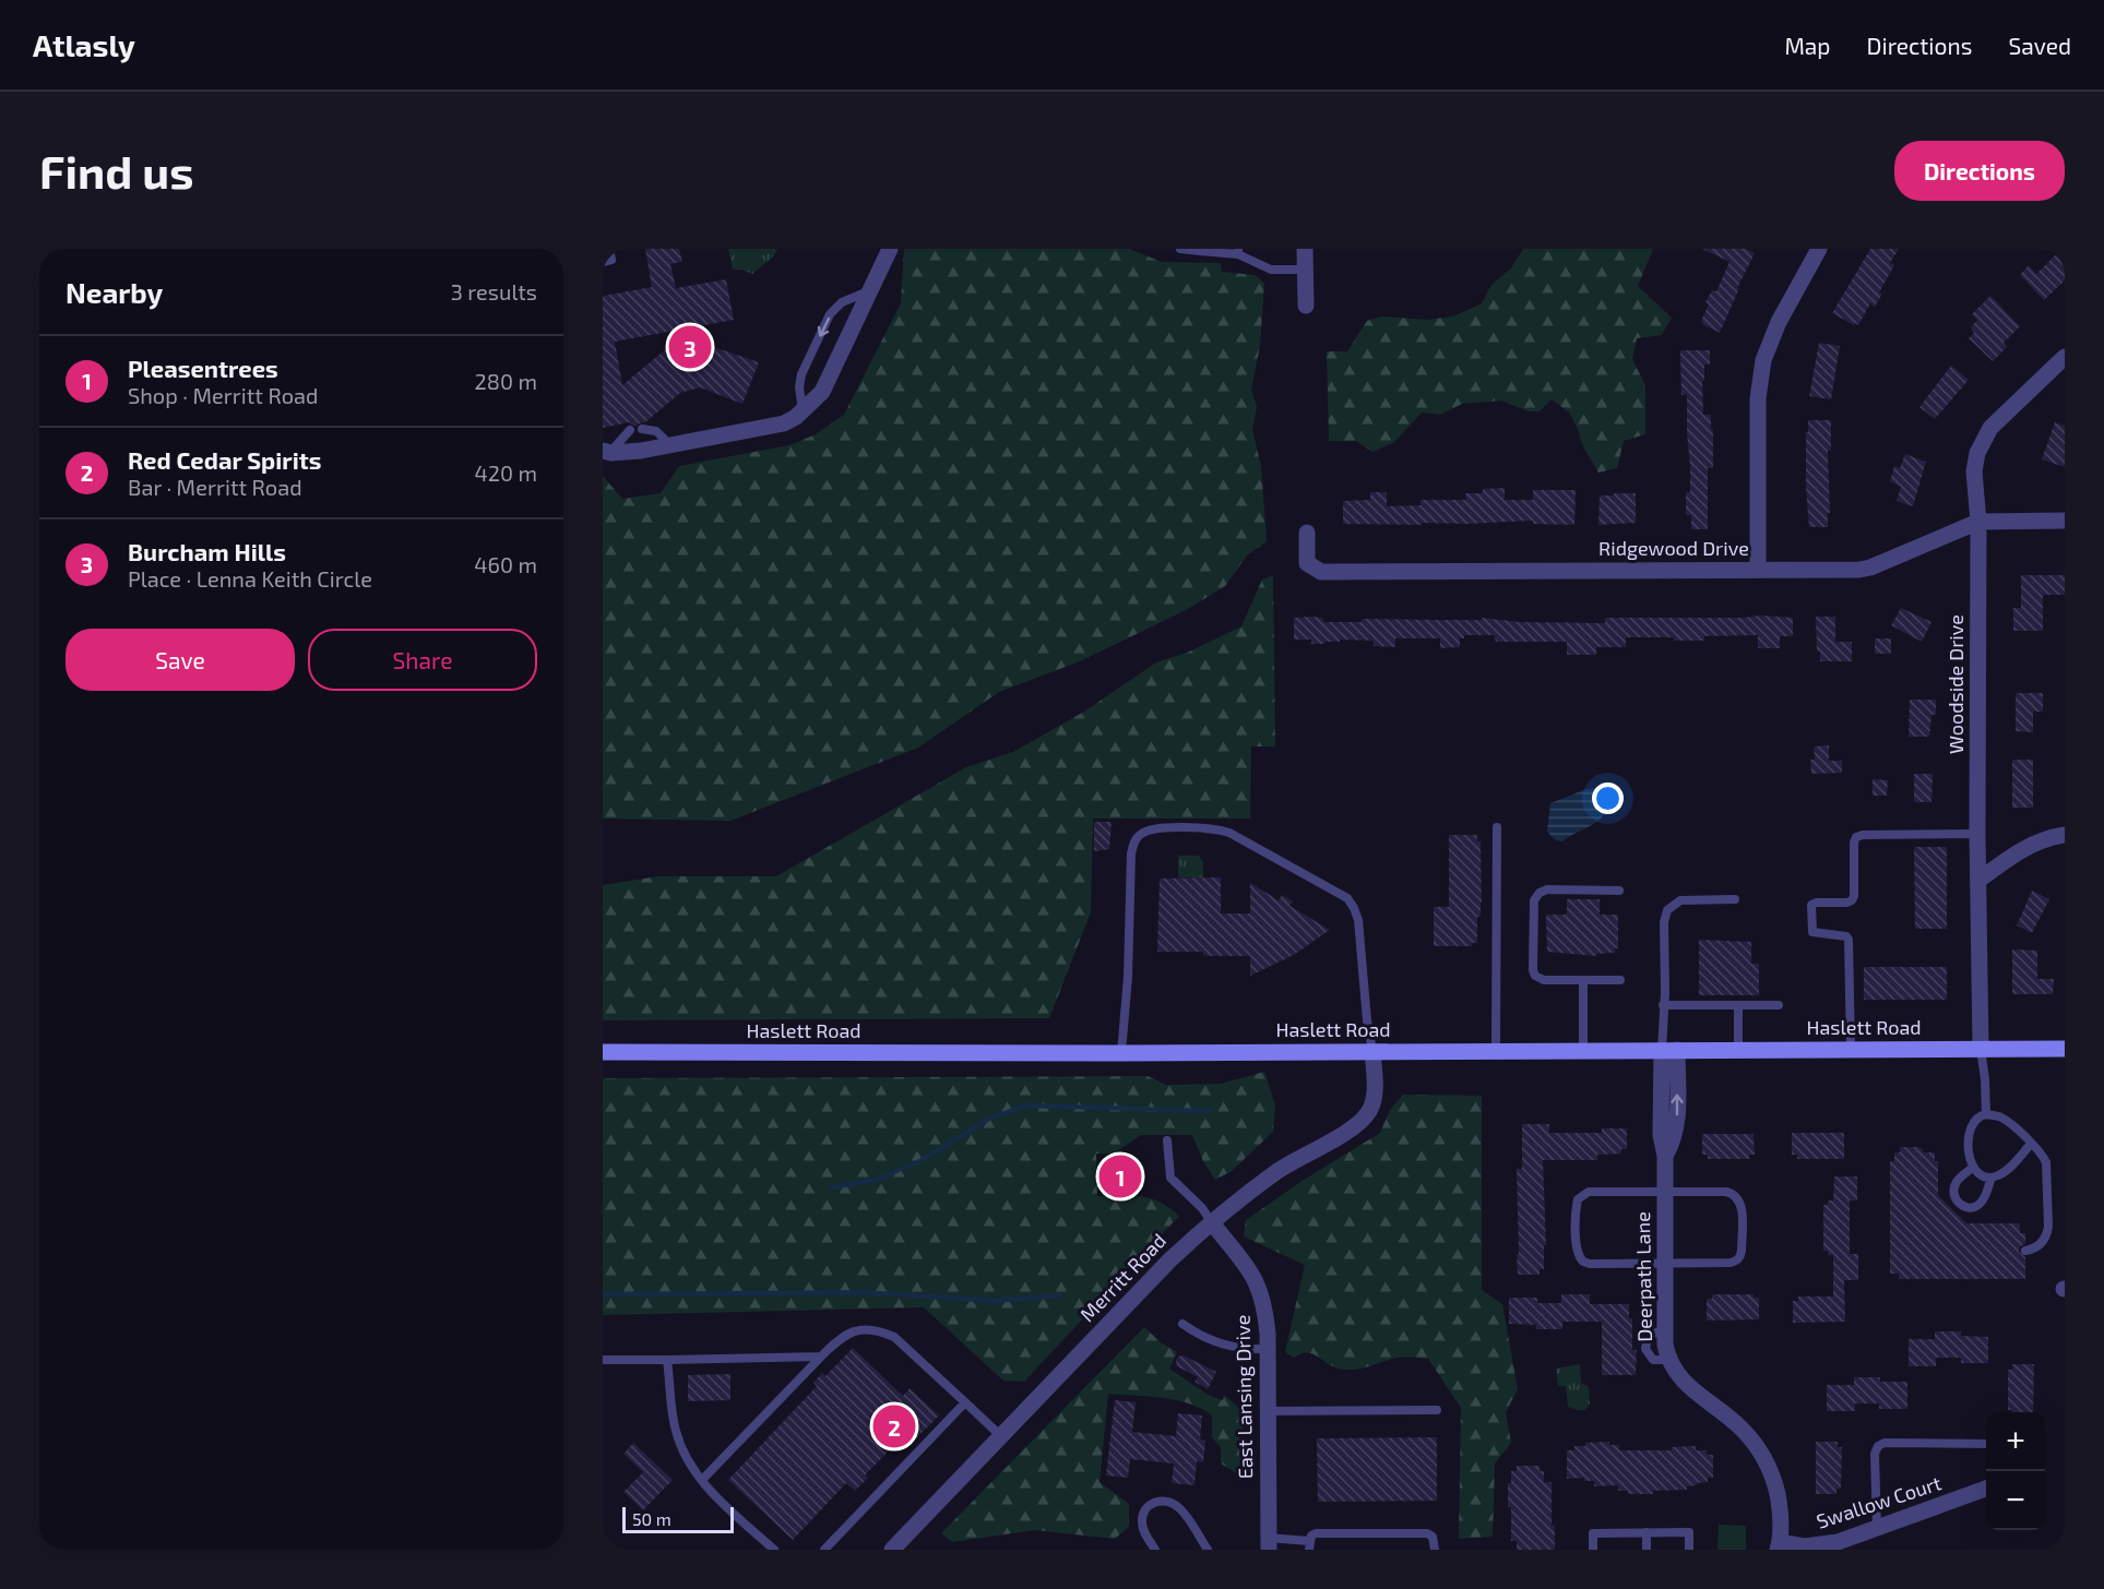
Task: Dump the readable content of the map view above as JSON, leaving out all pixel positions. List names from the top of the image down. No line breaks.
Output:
{"streets":{"main road":["Haslett Road"],"street":["Ridgewood Drive","Woodside Drive","Deerpath Lane","Merritt Road","East Lansing Drive","Swallow Court"]},"crossings":[["Ridgewood Drive","Woodside Drive"],["Woodside Drive","Haslett Road"],["Haslett Road","Deerpath Lane"],["Haslett Road","Merritt Road"],["Deerpath Lane","Swallow Court"],["Merritt Road","East Lansing Drive"]],"scale_bar":"50 m","page":{"header":"Atlasly","nav":["Map","Directions","Saved"],"buttons":["Directions",["Save","Share"]],"title":"Find us","heading":["Nearby","3 results"],"pins":["3","1","2"],"list":[{"mark":"1","name":"Pleasentrees","note":"Shop · Merritt Road","value":"280 m"},{"mark":"2","name":"Red Cedar Spirits","note":"Bar · Merritt Road","value":"420 m"},{"mark":"3","name":"Burcham Hills","note":"Place · Lenna Keith Circle","value":"460 m"}],"map_buttons":["+","−"],"scale":"50 m"}}
